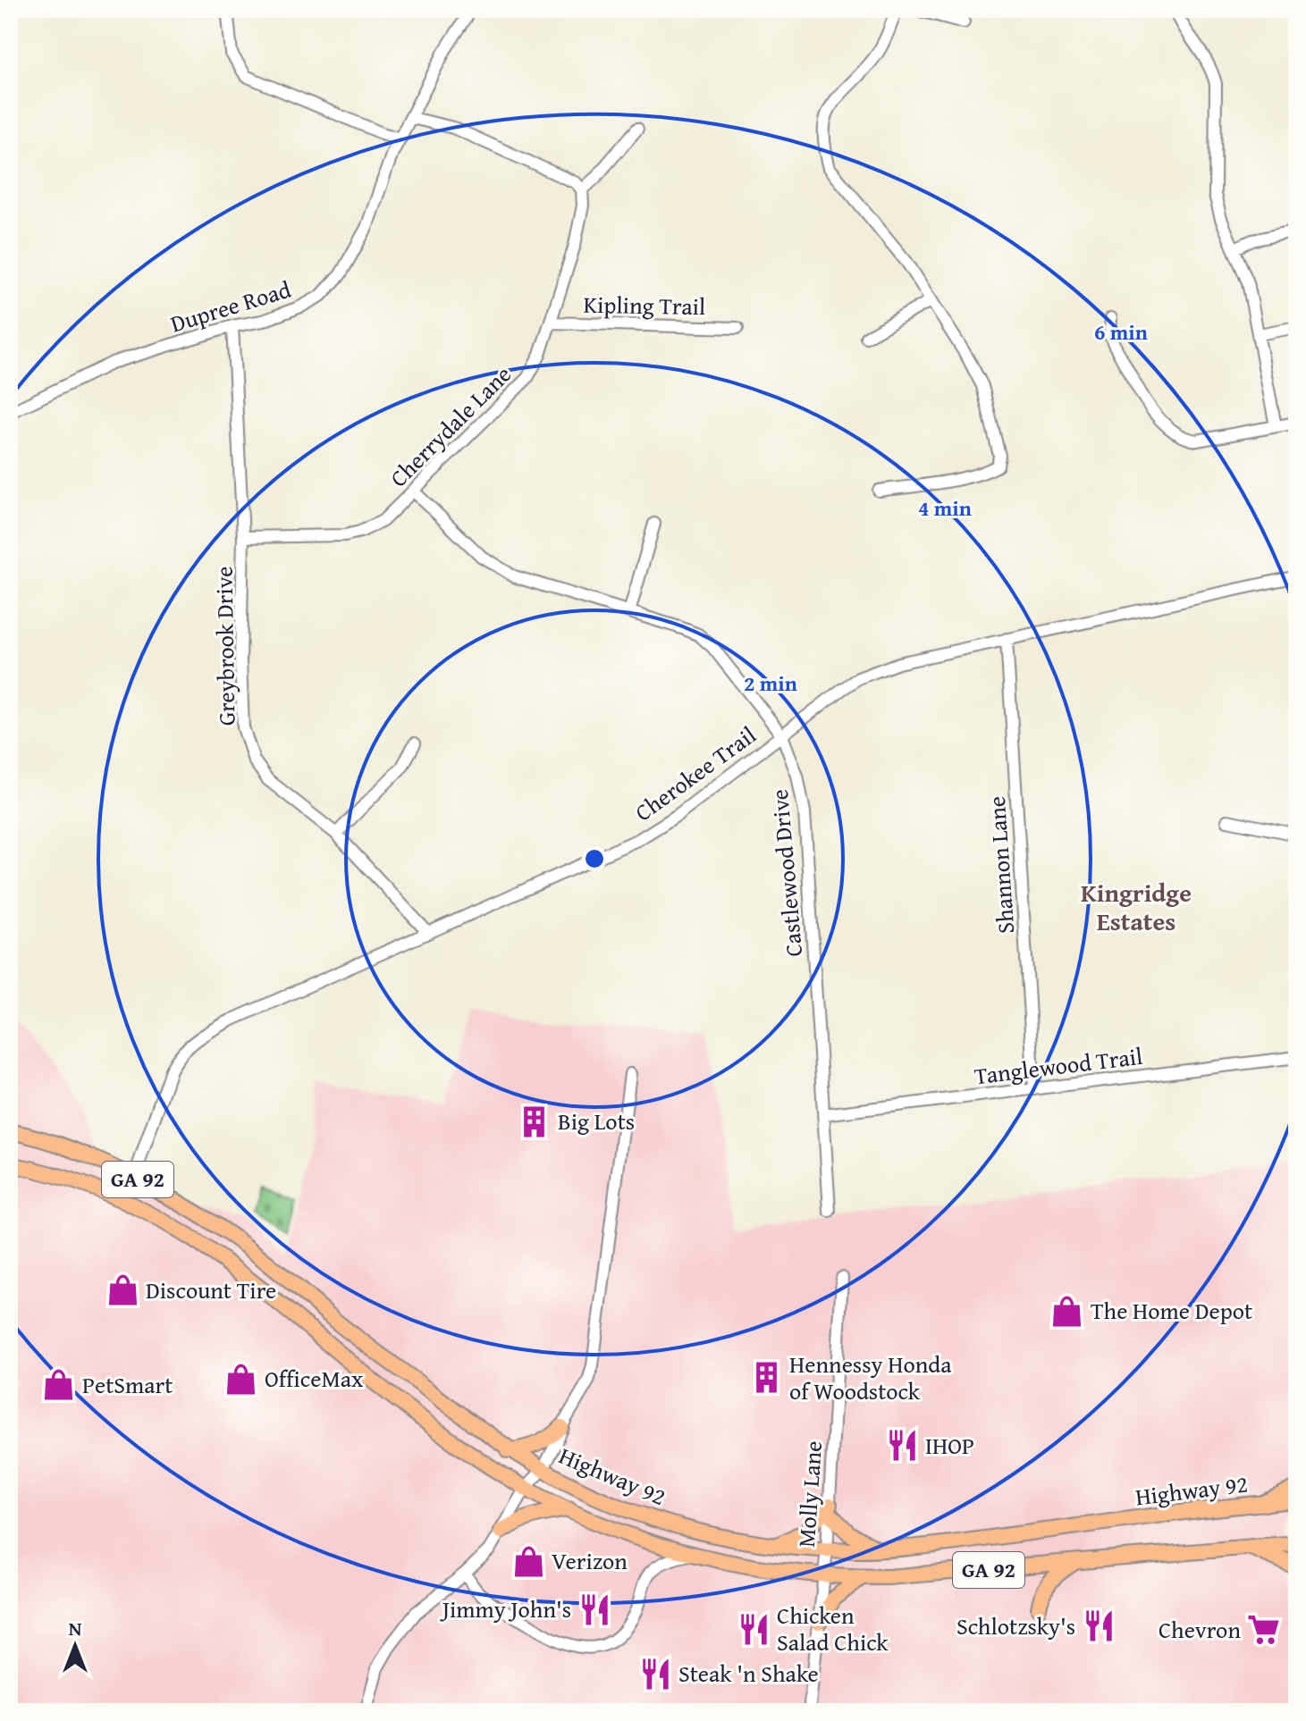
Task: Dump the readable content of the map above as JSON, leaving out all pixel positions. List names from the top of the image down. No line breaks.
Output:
{"streets":{"main road":["GA 92","Highway 92"],"street":["Kipling Trail","Dupree Road","Cherrydale Lane","Greybrook Drive","Cherokee Trail","Shannon Lane","Castlewood Drive","Tanglewood Trail","Molly Lane"]},"crossings":[["Kipling Trail","Cherrydale Lane"],["Dupree Road","Greybrook Drive"],["Cherrydale Lane","Greybrook Drive"],["Cherrydale Lane","Castlewood Drive"],["Greybrook Drive","Cherokee Trail"],["Cherokee Trail","Shannon Lane"],["Cherokee Trail","Castlewood Drive"],["Cherokee Trail","Highway 92"],["Shannon Lane","Tanglewood Trail"],["Castlewood Drive","Tanglewood Trail"],["Highway 92","Molly Lane"]],"districts":["Kingridge Estates"],"places":{"building":["Big Lots","Hennessy Honda of Woodstock"],"shop":["Discount Tire","The Home Depot","OfficeMax","PetSmart","Verizon"],"restaurant":["IHOP","Jimmy John's","Schlotzsky's","Chicken Salad Chick","Steak 'n Shake"],"supermarket":["Chevron"]},"north":"top","rings":["6 min","4 min","2 min"]}
